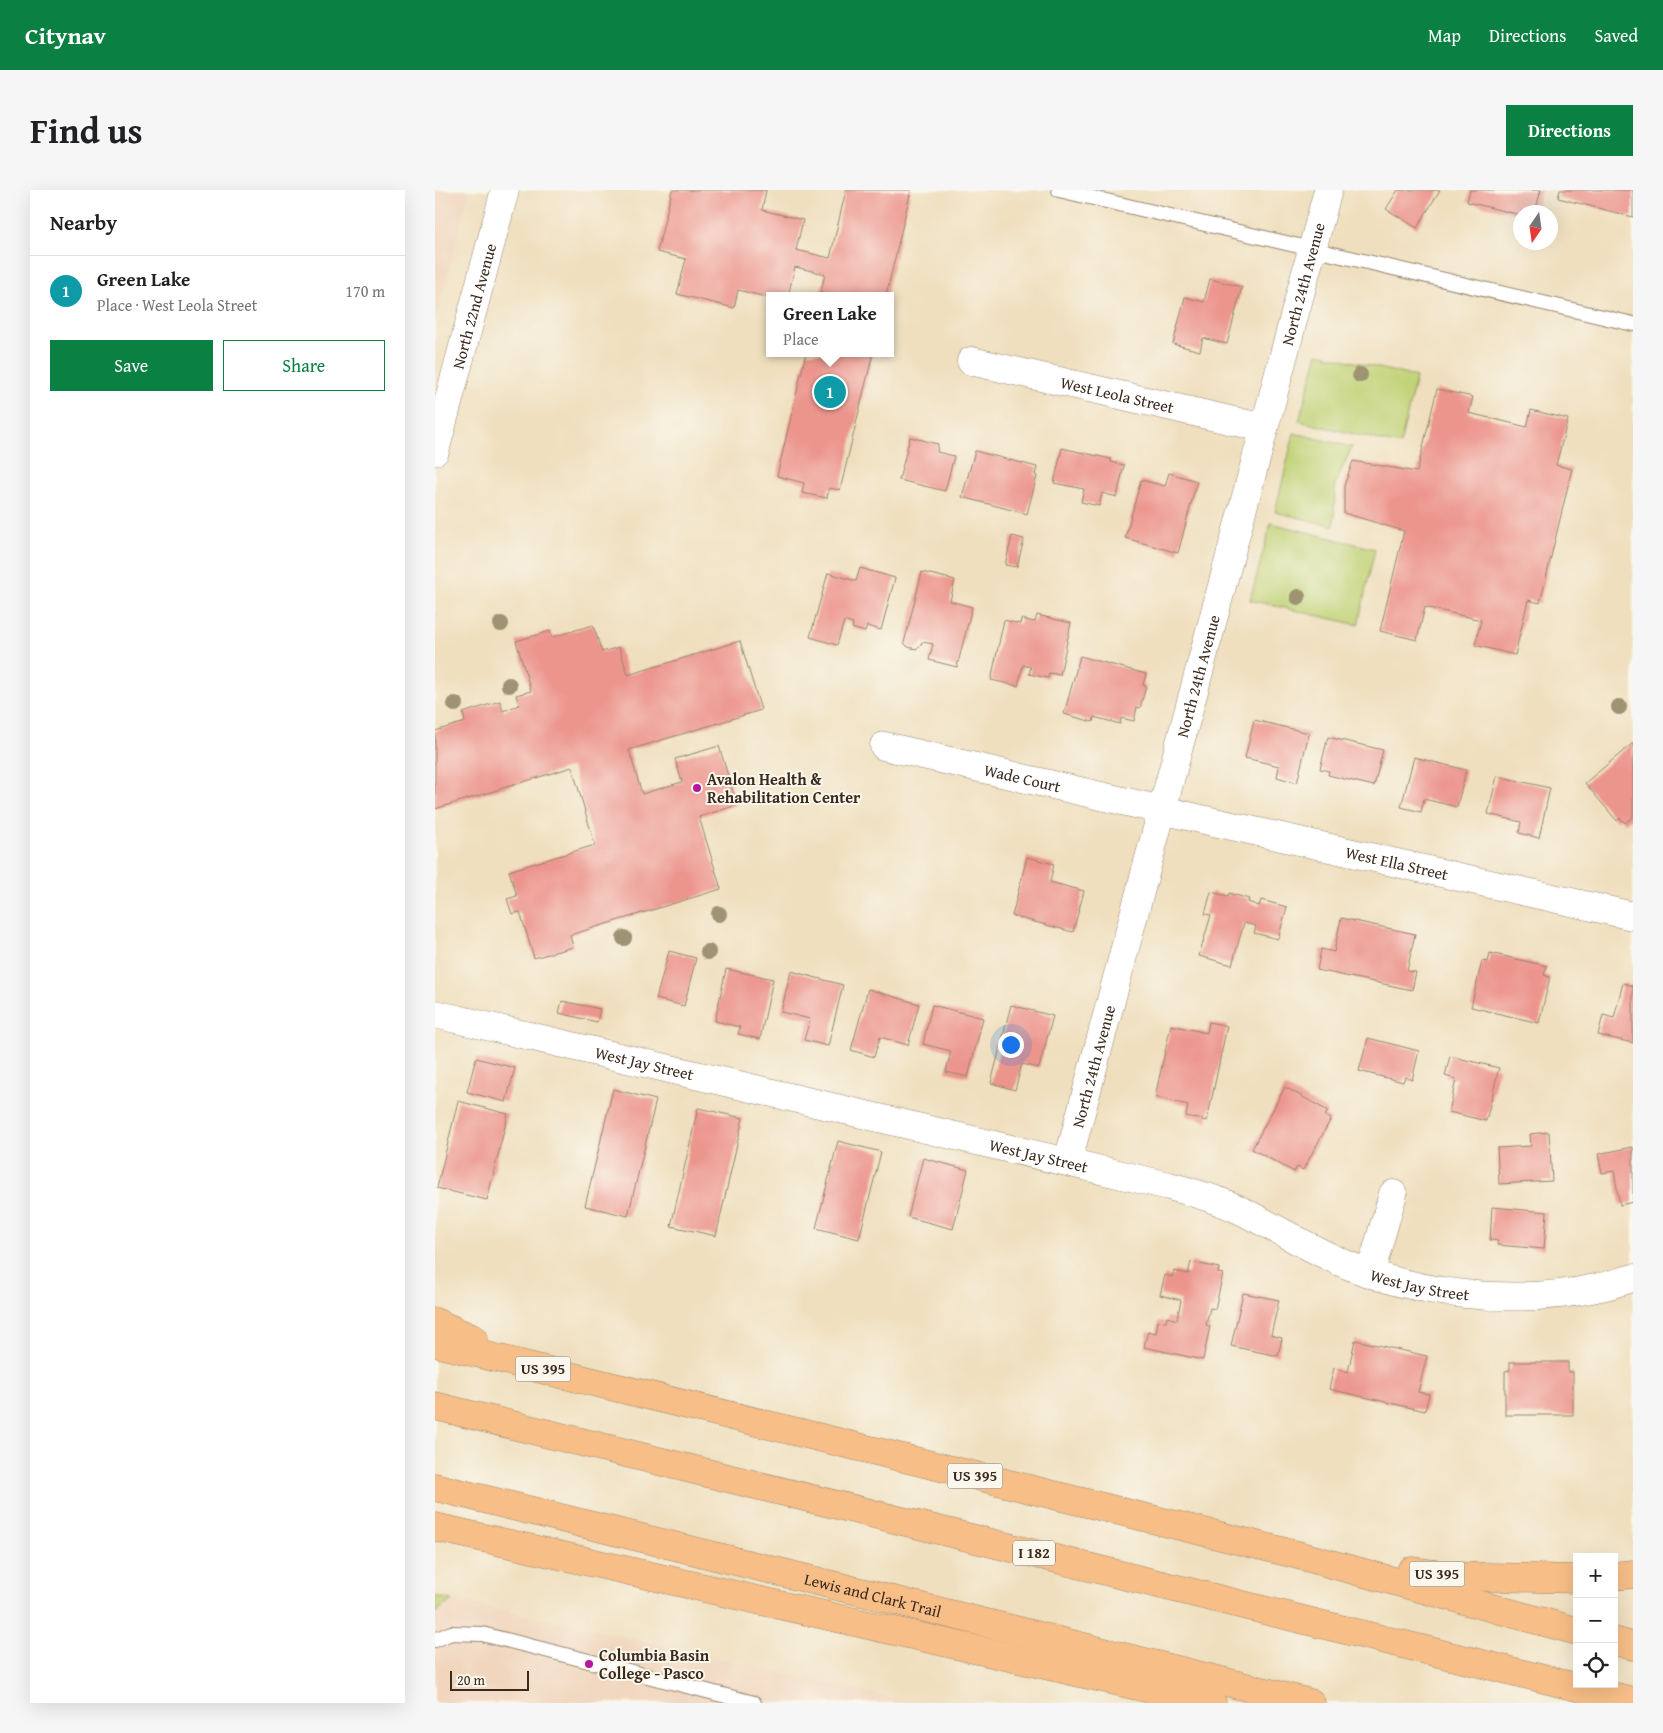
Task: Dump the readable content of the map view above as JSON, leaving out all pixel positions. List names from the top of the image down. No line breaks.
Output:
{"streets":{"highway":["US 395","I 182","Lewis and Clark Trail"],"street":["North 24th Avenue","North 22nd Avenue","West Leola Street","Wade Court","West Ella Street","West Jay Street"]},"crossings":[["North 24th Avenue","West Leola Street"],["North 24th Avenue","Wade Court"],["North 24th Avenue","West Ella Street"],["North 24th Avenue","West Jay Street"],["Wade Court","West Ella Street"]],"places":["Avalon Health & Rehabilitation Center","Columbia Basin College - Pasco"],"scale_bar":"20 m","north":"bottom","page":{"header":"Citynav","nav":["Map","Directions","Saved"],"title":"Find us","buttons":["Directions",["Save","Share"]],"heading":"Nearby","list":[{"mark":"1","name":"Green Lake","note":"Place · West Leola Street","value":"170 m"}],"popup":["Green Lake","Place"],"pins":"1","map_buttons":["+","−"],"scale":"20 m"}}
